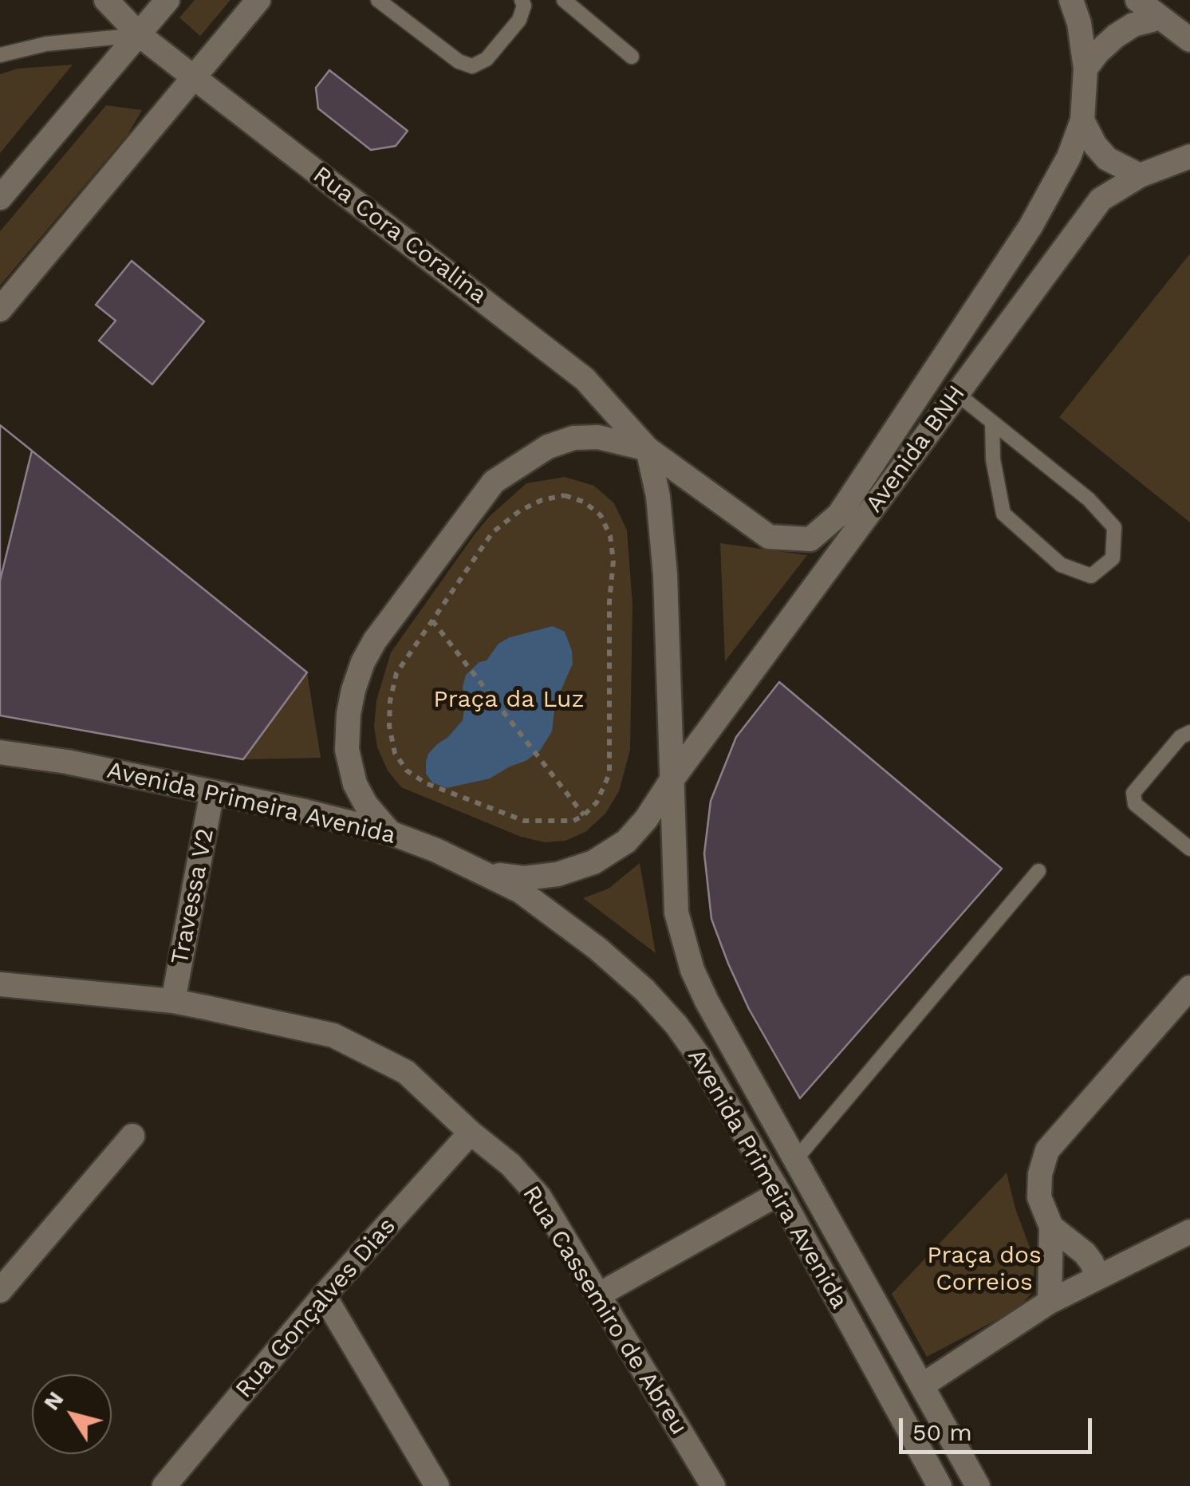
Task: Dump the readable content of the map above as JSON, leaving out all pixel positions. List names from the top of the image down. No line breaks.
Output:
{"streets":{"street":["Rua Cora Coralina","Avenida BNH","Avenida Primeira Avenida","Travessa V2","Rua Gonçalves Dias","Rua Cassemiro de Abreu"]},"crossings":[["Rua Cora Coralina","Avenida BNH"],["Rua Cora Coralina","Avenida Primeira Avenida"],["Avenida BNH","Avenida Primeira Avenida"],["Avenida Primeira Avenida","Travessa V2"],["Travessa V2","Rua Cassemiro de Abreu"],["Rua Gonçalves Dias","Rua Cassemiro de Abreu"]],"parks":["Praça da Luz","Praça dos Correios"],"scale_bar":"50 m","north":"top left"}
